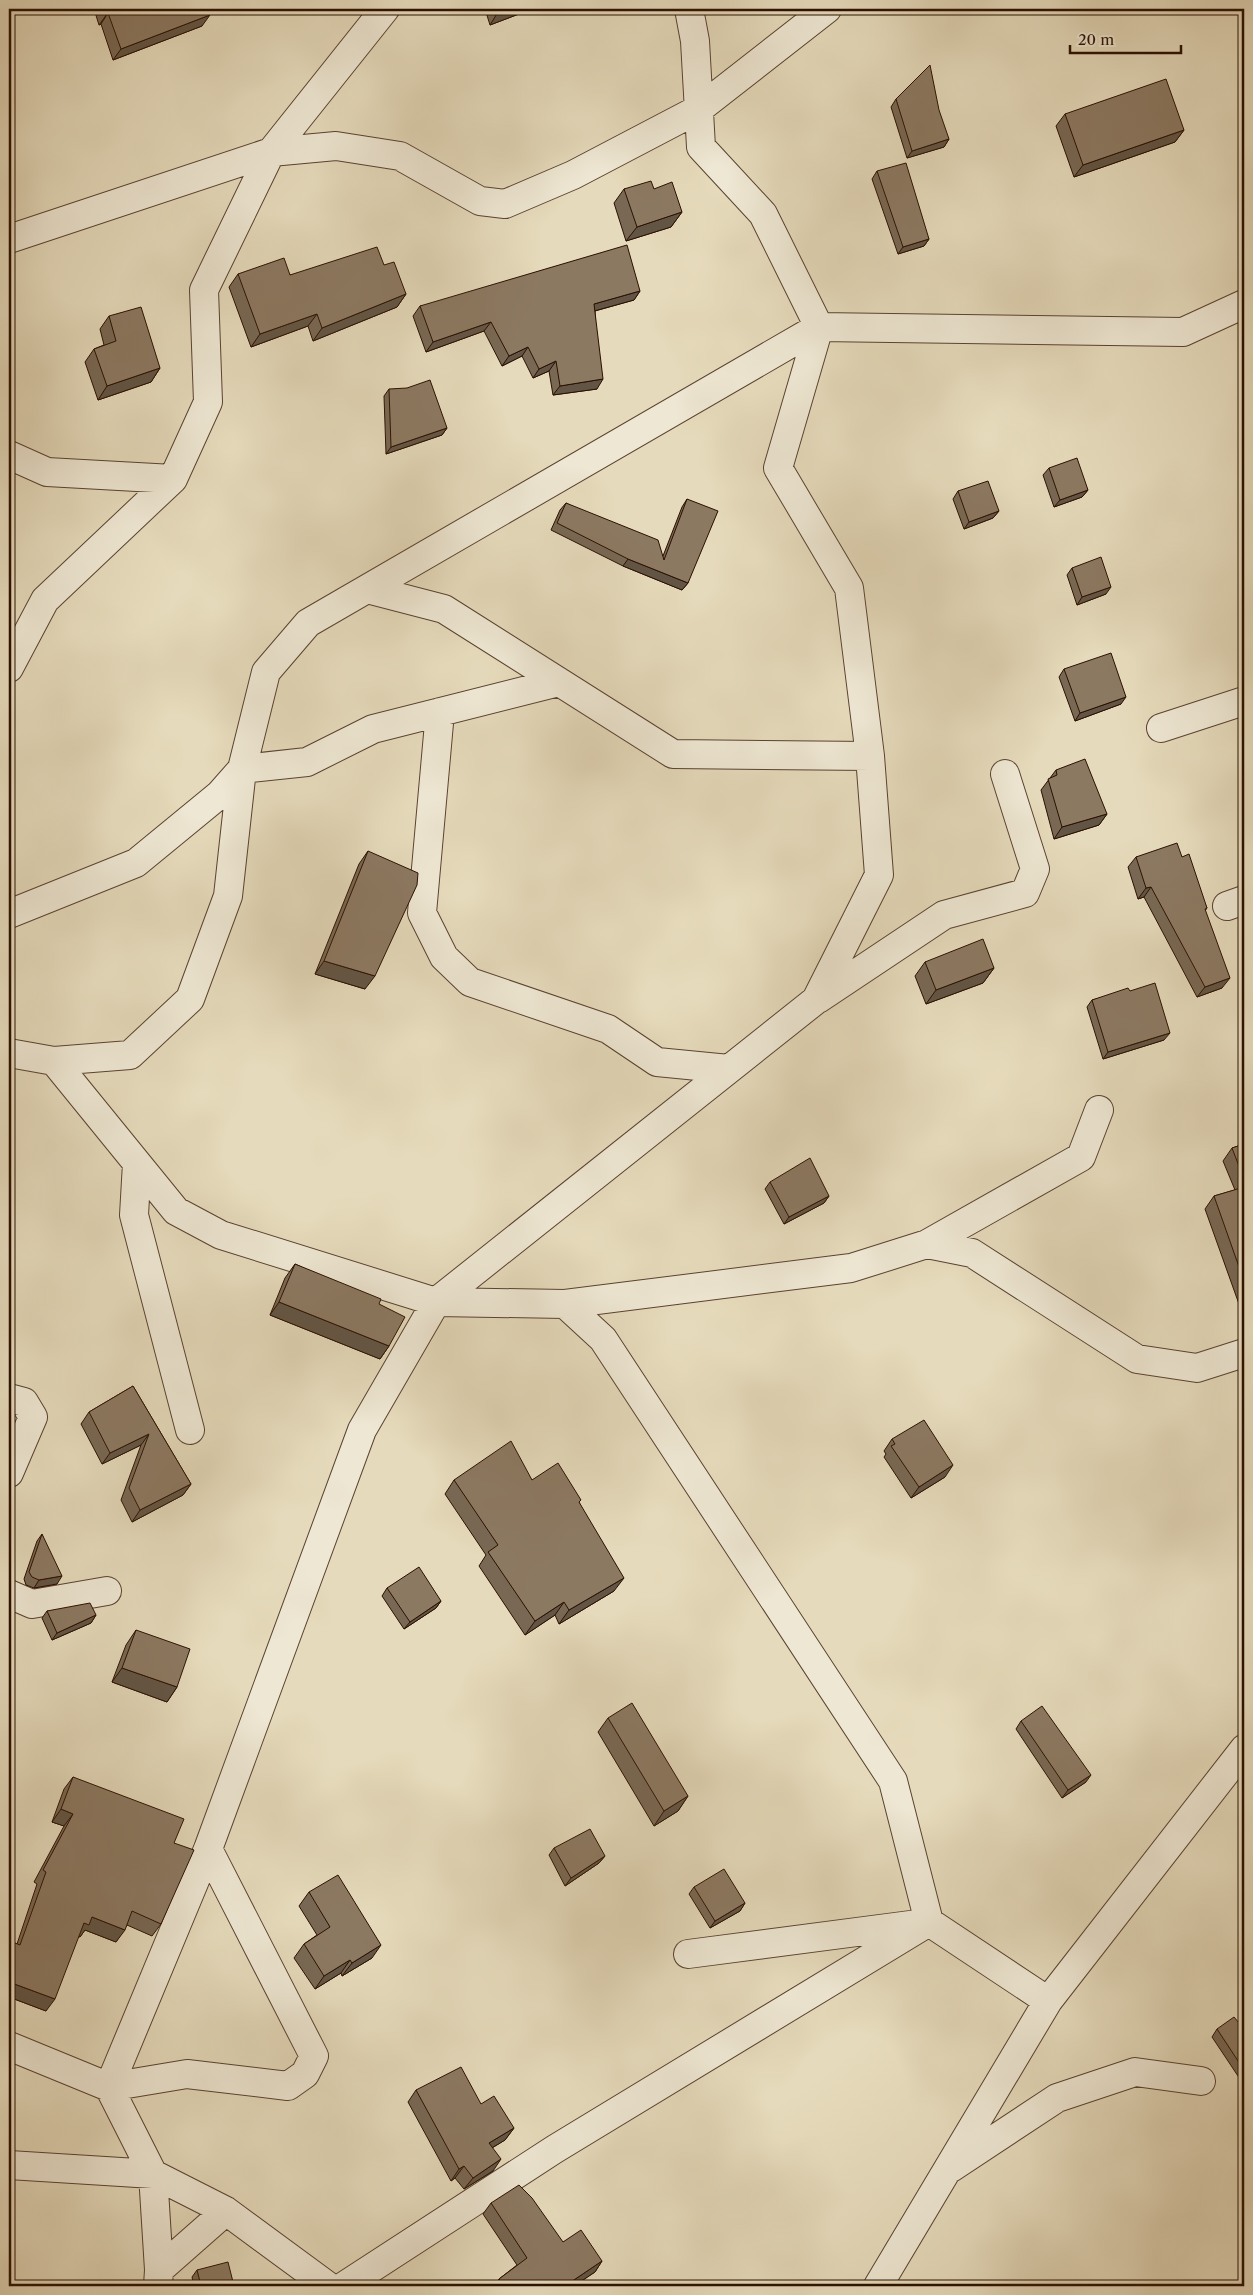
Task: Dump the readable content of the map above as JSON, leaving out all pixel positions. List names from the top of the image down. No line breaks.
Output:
{"scale_bar":"20 m"}
